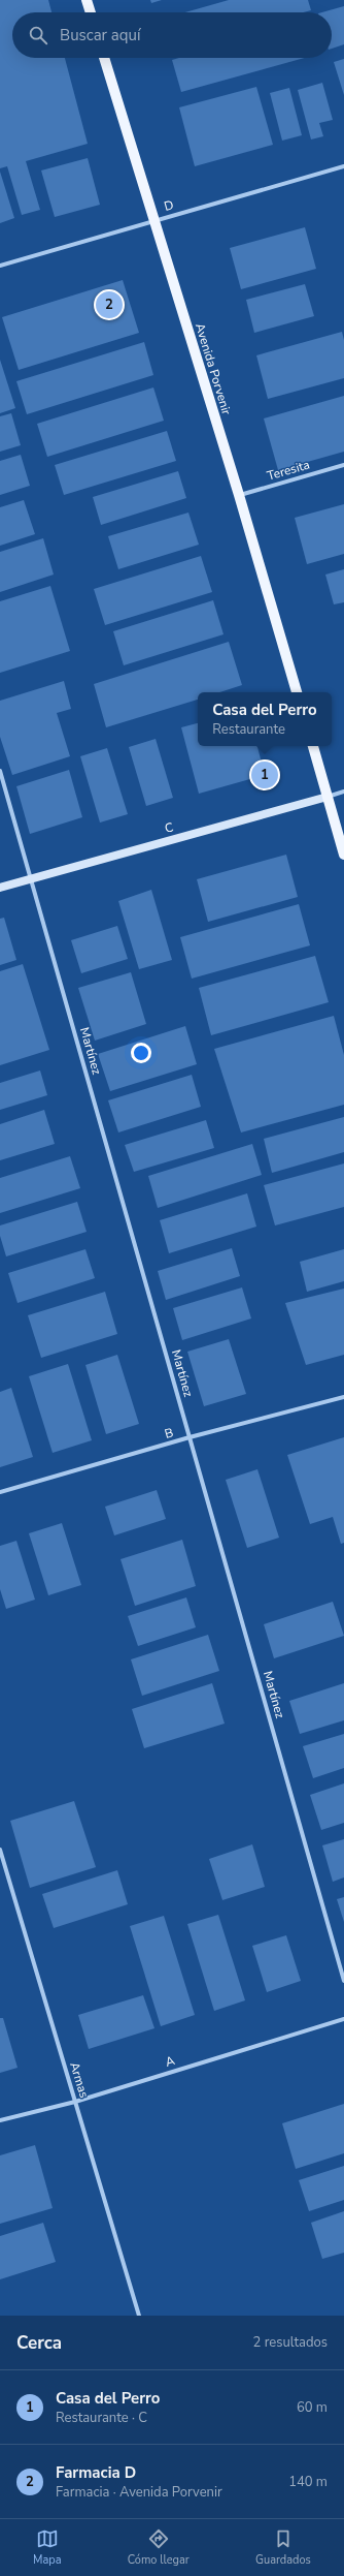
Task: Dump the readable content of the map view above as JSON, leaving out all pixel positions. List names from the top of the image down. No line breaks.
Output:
{"streets":{"main road":["Avenida Porvenir"],"street":["D","Teresita","C","Martínez","B","A","Armas"]},"crossings":[["D","Avenida Porvenir"],["Avenida Porvenir","Teresita"],["C","Martínez"],["Martínez","B"],["A","Armas"]],"page":{"search":"Buscar aquí","pins":["2","1"],"popup":["Casa del Perro","Restaurante"],"heading":["Cerca","2 resultados"],"list":[{"mark":"1","name":"Casa del Perro","note":"Restaurante · C","value":"60 m"},{"mark":"2","name":"Farmacia D","note":"Farmacia · Avenida Porvenir","value":"140 m"}],"nav":["Mapa","Cómo llegar","Guardados"]}}
